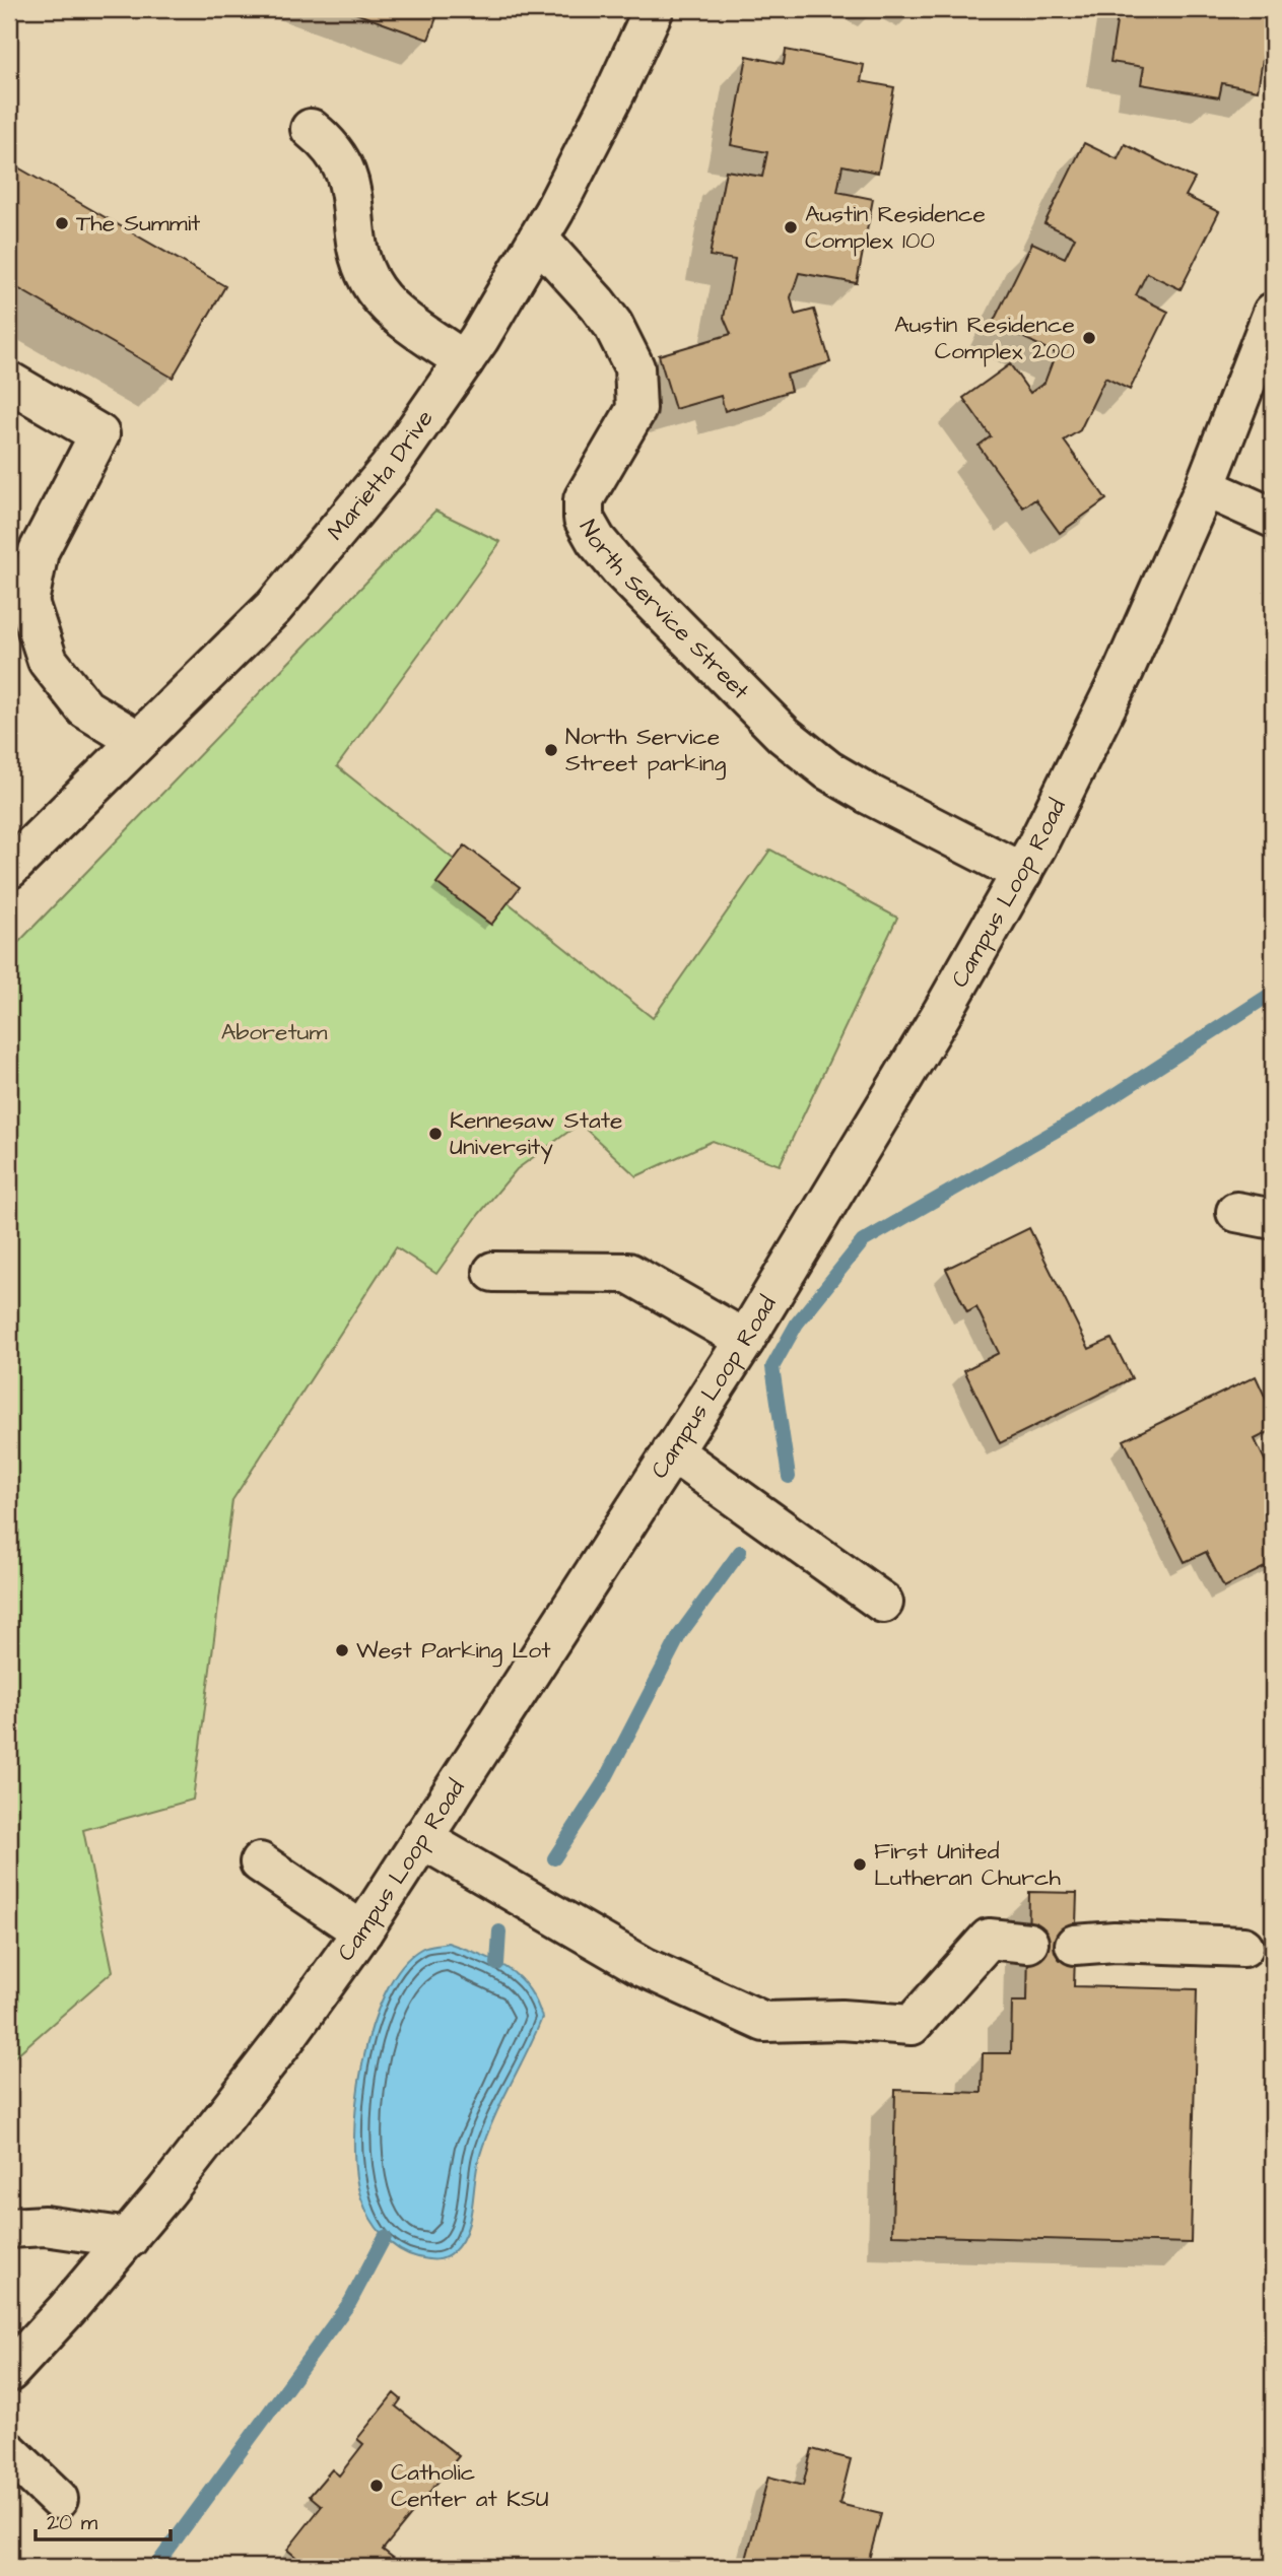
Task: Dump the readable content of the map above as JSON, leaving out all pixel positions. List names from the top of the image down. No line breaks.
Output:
{"streets":{"street":["Marietta Drive","North Service Street","Campus Loop Road"]},"crossings":[["Marietta Drive","North Service Street"],["North Service Street","Campus Loop Road"]],"parks":["Aboretum"],"places":["The Summit","Austin Residence Complex 100","Austin Residence Complex 200","North Service Street parking","Kennesaw State University","West Parking Lot","First United Lutheran Church","Catholic Center at KSU"],"scale_bar":"20 m"}
